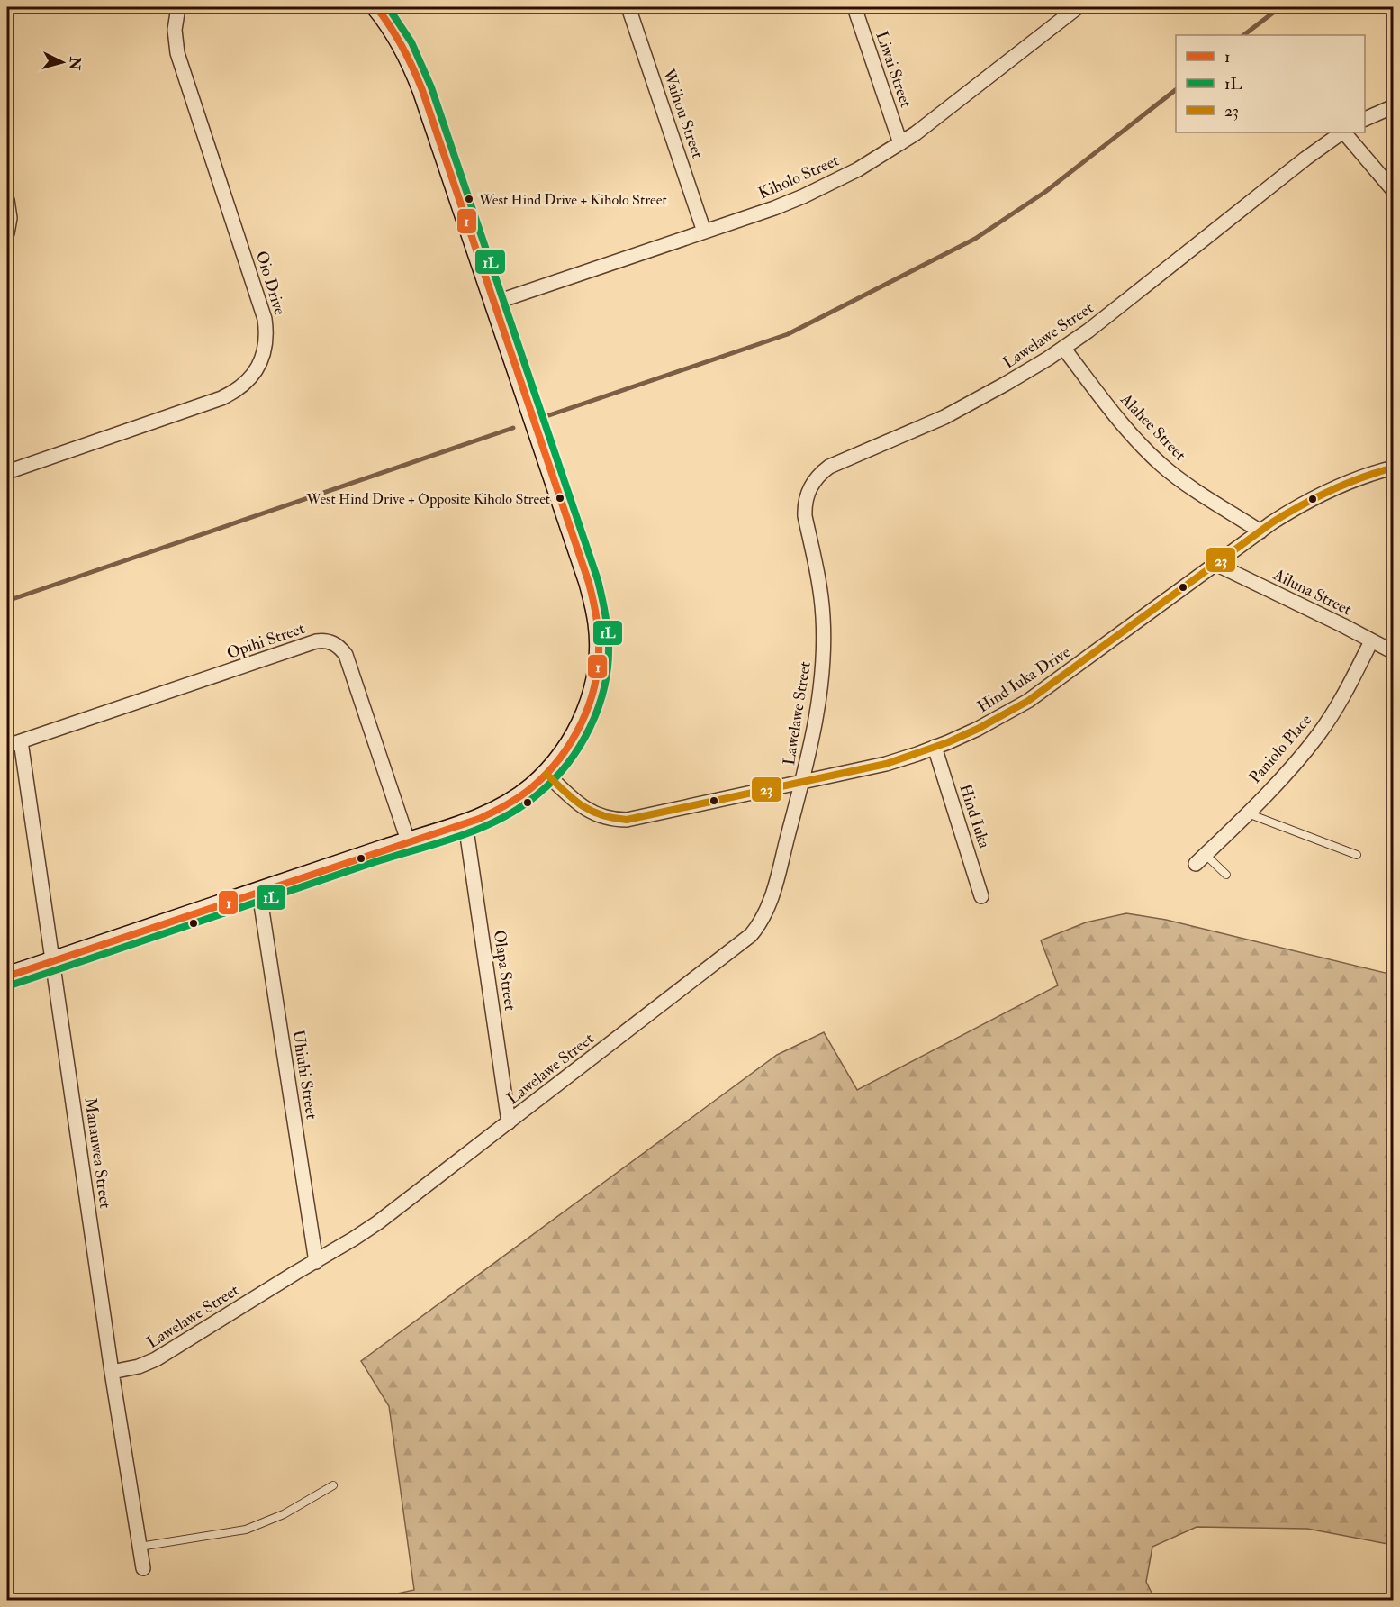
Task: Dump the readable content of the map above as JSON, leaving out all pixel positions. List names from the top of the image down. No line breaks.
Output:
{"streets":{"street":["Liwai Street","Waihou Street","Kiholo Street","Oio Drive","Lawelawe Street","Alahee Street","Ailuna Street","Opihi Street","Hind Iuka Drive","Paniolo Place","Hind Iuka","Olapa Street","Uhiuhi Street","Manauwea Street"]},"crossings":[["Liwai Street","Kiholo Street"],["Waihou Street","Kiholo Street"],["Lawelawe Street","Alahee Street"],["Lawelawe Street","Hind Iuka Drive"],["Lawelawe Street","Olapa Street"],["Lawelawe Street","Uhiuhi Street"],["Lawelawe Street","Manauwea Street"],["Alahee Street","Hind Iuka Drive"],["Ailuna Street","Hind Iuka Drive"],["Ailuna Street","Paniolo Place"],["Opihi Street","Manauwea Street"],["Hind Iuka Drive","Hind Iuka"]],"places":["West Hind Drive + Kiholo Street","West Hind Drive + Opposite Kiholo Street"],"lines":["transit line 1","transit line 1L","transit line 23"],"legend":["1","1L","23"],"north":"right"}
